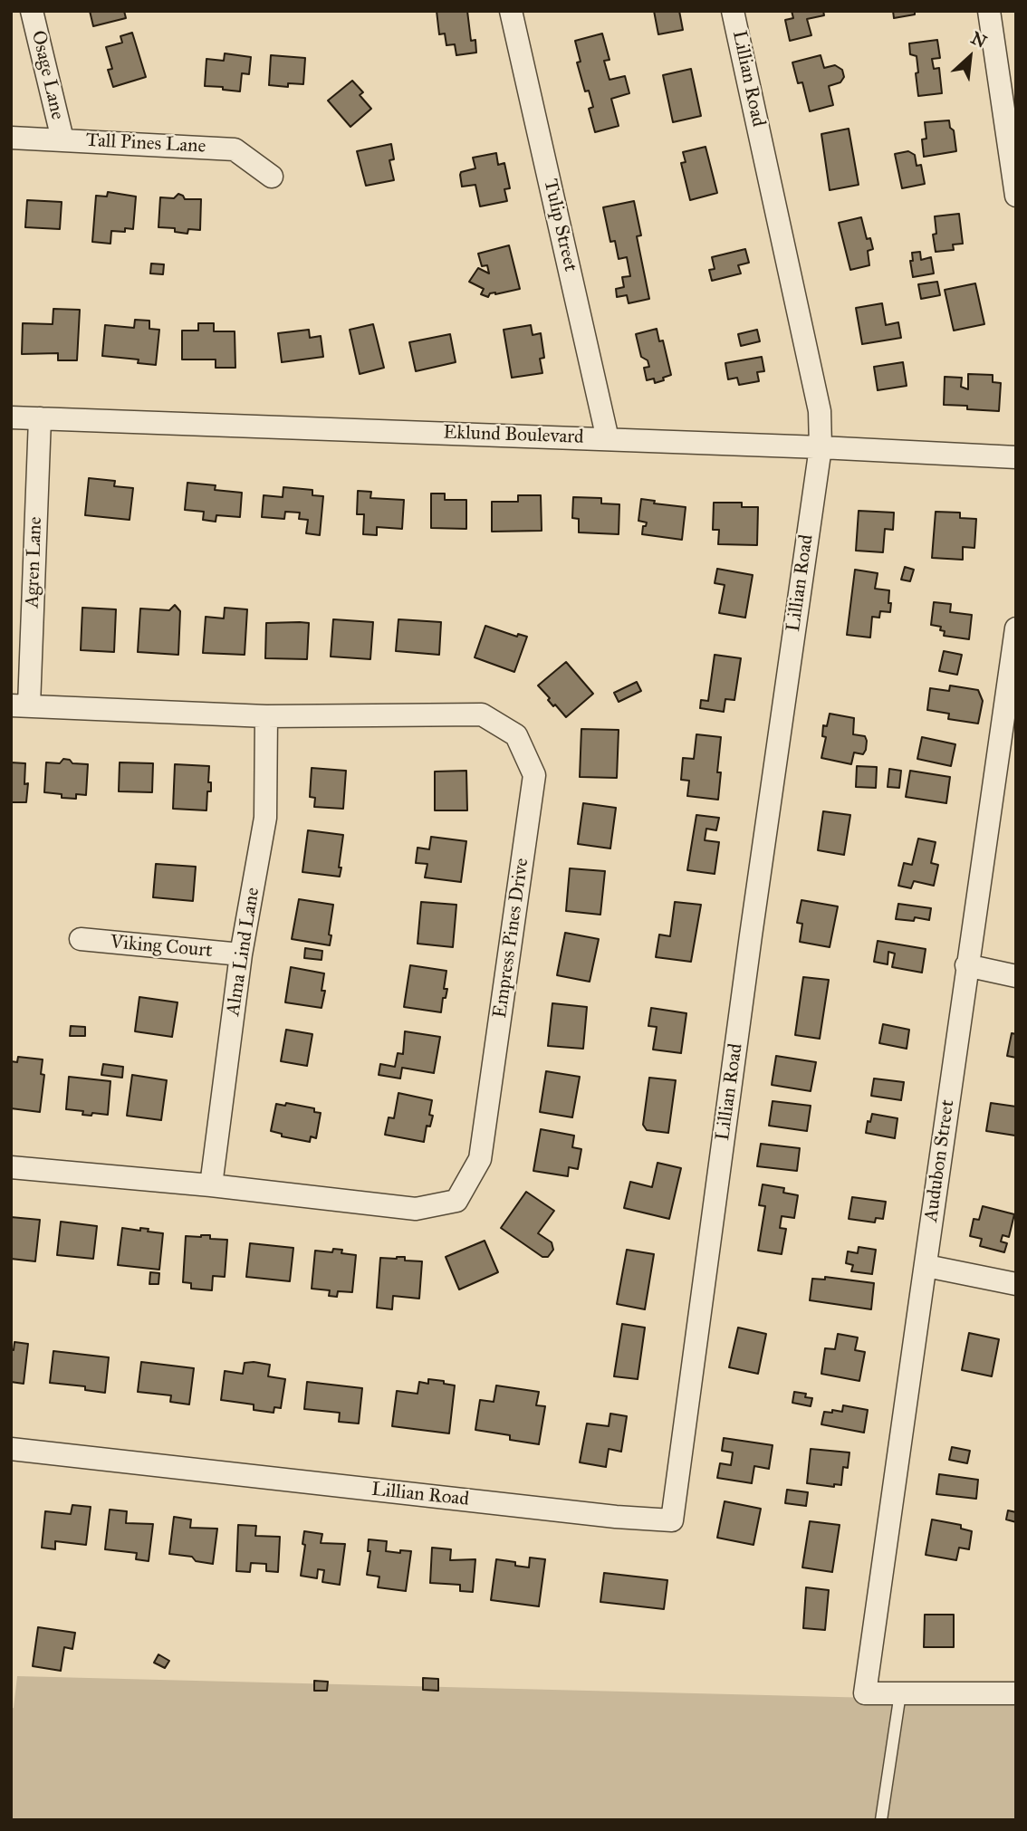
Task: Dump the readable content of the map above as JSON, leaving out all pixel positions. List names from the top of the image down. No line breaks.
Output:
{"streets":{"street":["Osage Lane","Lillian Road","Tall Pines Lane","Tulip Street","Eklund Boulevard","Agren Lane","Empress Pines Drive","Viking Court","Alma Lind Lane","Audubon Street"]},"crossings":[["Osage Lane","Tall Pines Lane"],["Lillian Road","Eklund Boulevard"],["Tulip Street","Eklund Boulevard"],["Eklund Boulevard","Agren Lane"],["Agren Lane","Empress Pines Drive"],["Empress Pines Drive","Alma Lind Lane"],["Viking Court","Alma Lind Lane"]],"north":"top right"}
